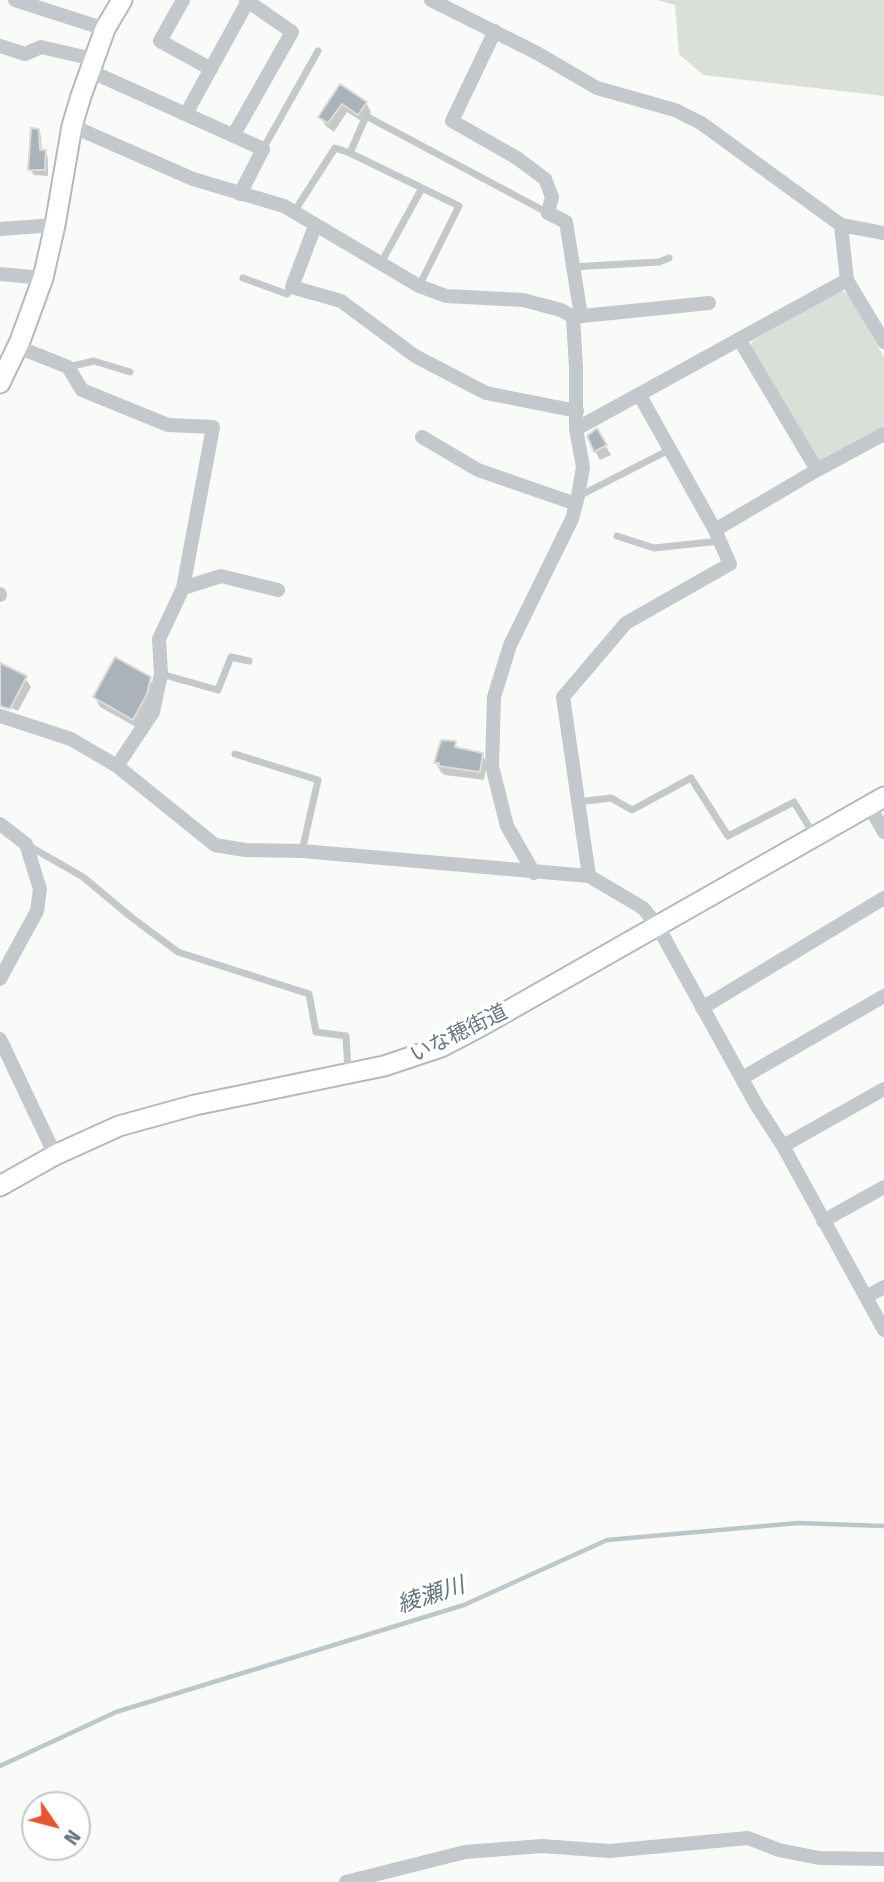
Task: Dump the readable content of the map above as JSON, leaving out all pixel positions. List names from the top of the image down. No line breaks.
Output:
{"streets":{"street":["いな穂街道"]},"water":["綾瀬川"],"north":"bottom right"}
